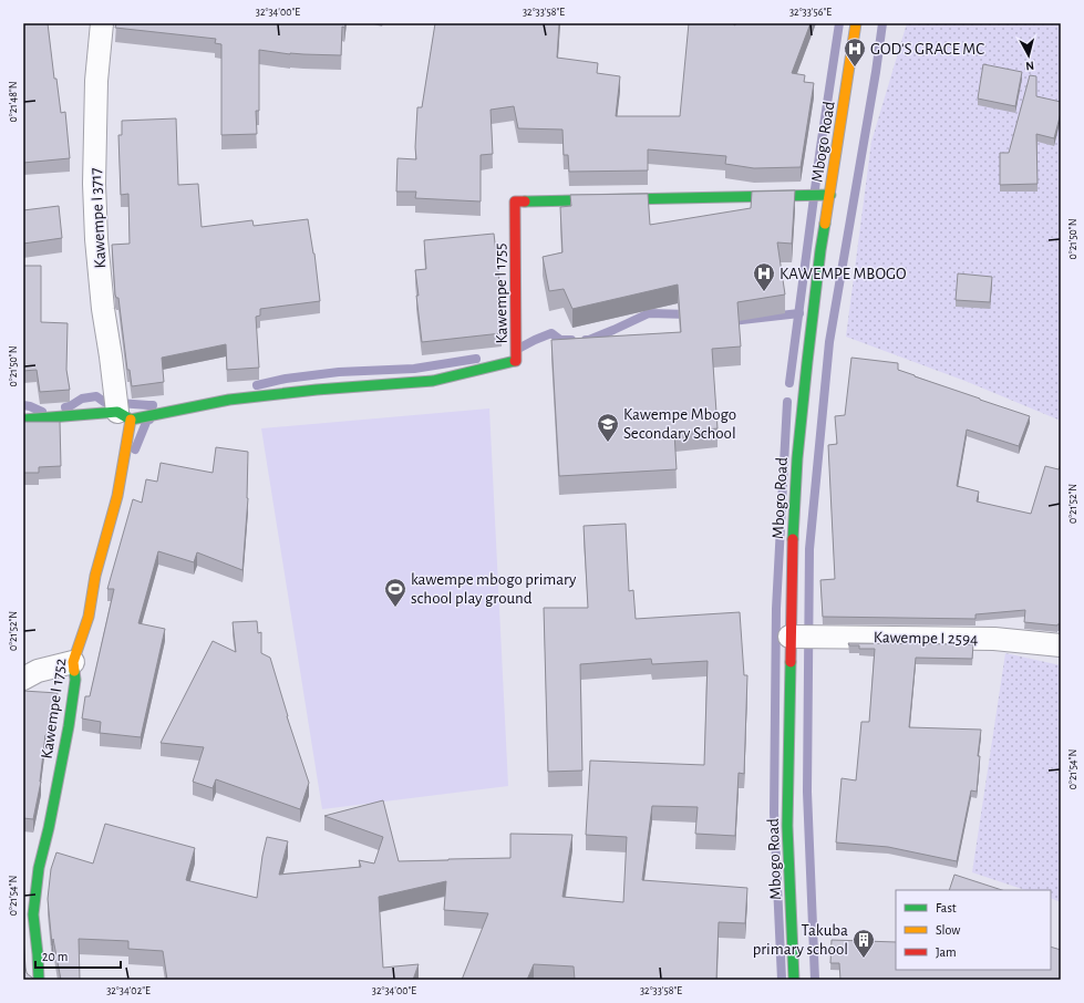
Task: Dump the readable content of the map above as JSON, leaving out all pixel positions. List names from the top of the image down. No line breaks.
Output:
{"streets":{"street":["Mbogo Road","Kawempe I 3717","Kawempe I 1755","Kawempe I 2594","Kawempe I 1752"]},"crossings":[["Mbogo Road","Kawempe I 1755"],["Mbogo Road","Kawempe I 2594"],["Kawempe I 3717","Kawempe I 1755"],["Kawempe I 3717","Kawempe I 1752"],["Kawempe I 1755","Kawempe I 1752"]],"places":{"hospital":["GOD'S GRACE MC","KAWEMPE MBOGO"],"school or university":["Kawempe Mbogo Secondary School"],"sports":["kawempe mbogo primary school play ground"],"building":["Takuba primary school"]},"legend":["Fast","Slow","Jam"],"scale_bar":"20 m","north":"bottom","coordinates":["32°34'00\"E","32°33'58\"E","32°33'56\"E","0°21'48\"N","0°21'50\"N","0°21'52\"N","0°21'54\"N","32°34'02\"E"]}
